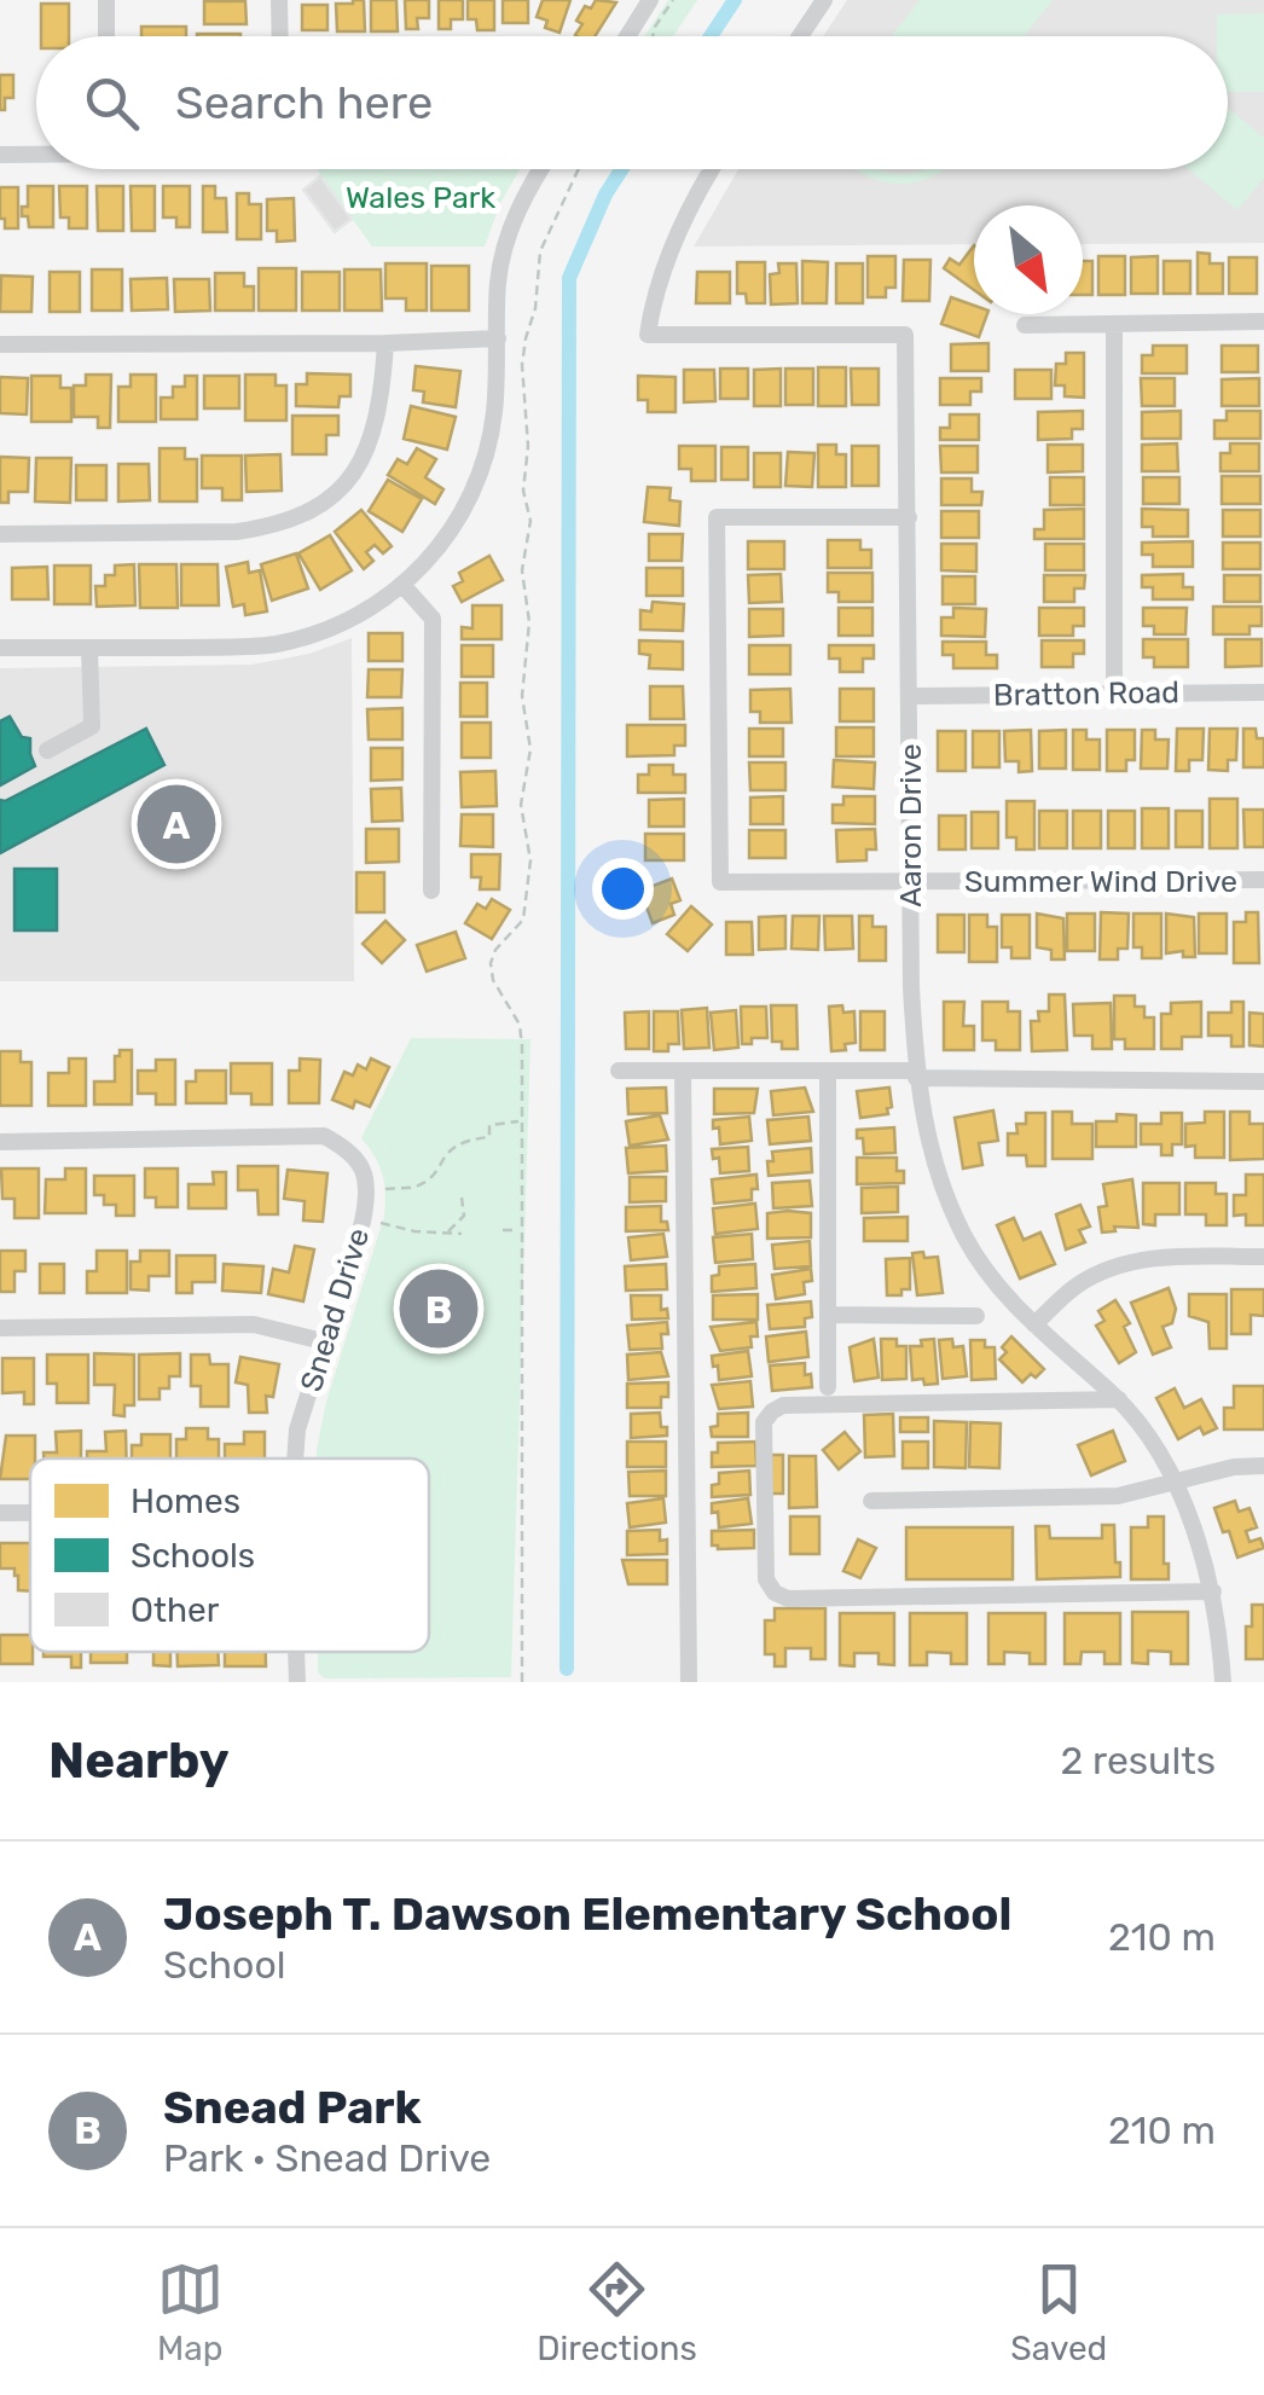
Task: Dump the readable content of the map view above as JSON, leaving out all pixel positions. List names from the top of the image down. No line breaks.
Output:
{"streets":{"street":["Bratton Road","Aaron Drive","Summer Wind Drive","Snead Drive"]},"crossings":[["Bratton Road","Aaron Drive"],["Aaron Drive","Summer Wind Drive"]],"parks":["Wales Park"],"legend":["Homes","Schools","Other"],"north":"bottom right","page":{"search":"Search here","pins":["A","B"],"heading":["Nearby","2 results"],"list":[{"mark":"A","name":"Joseph T. Dawson Elementary School","note":"School","value":"210 m"},{"mark":"B","name":"Snead Park","note":"Park · Snead Drive","value":"210 m"}],"nav":["Map","Directions","Saved"]}}
